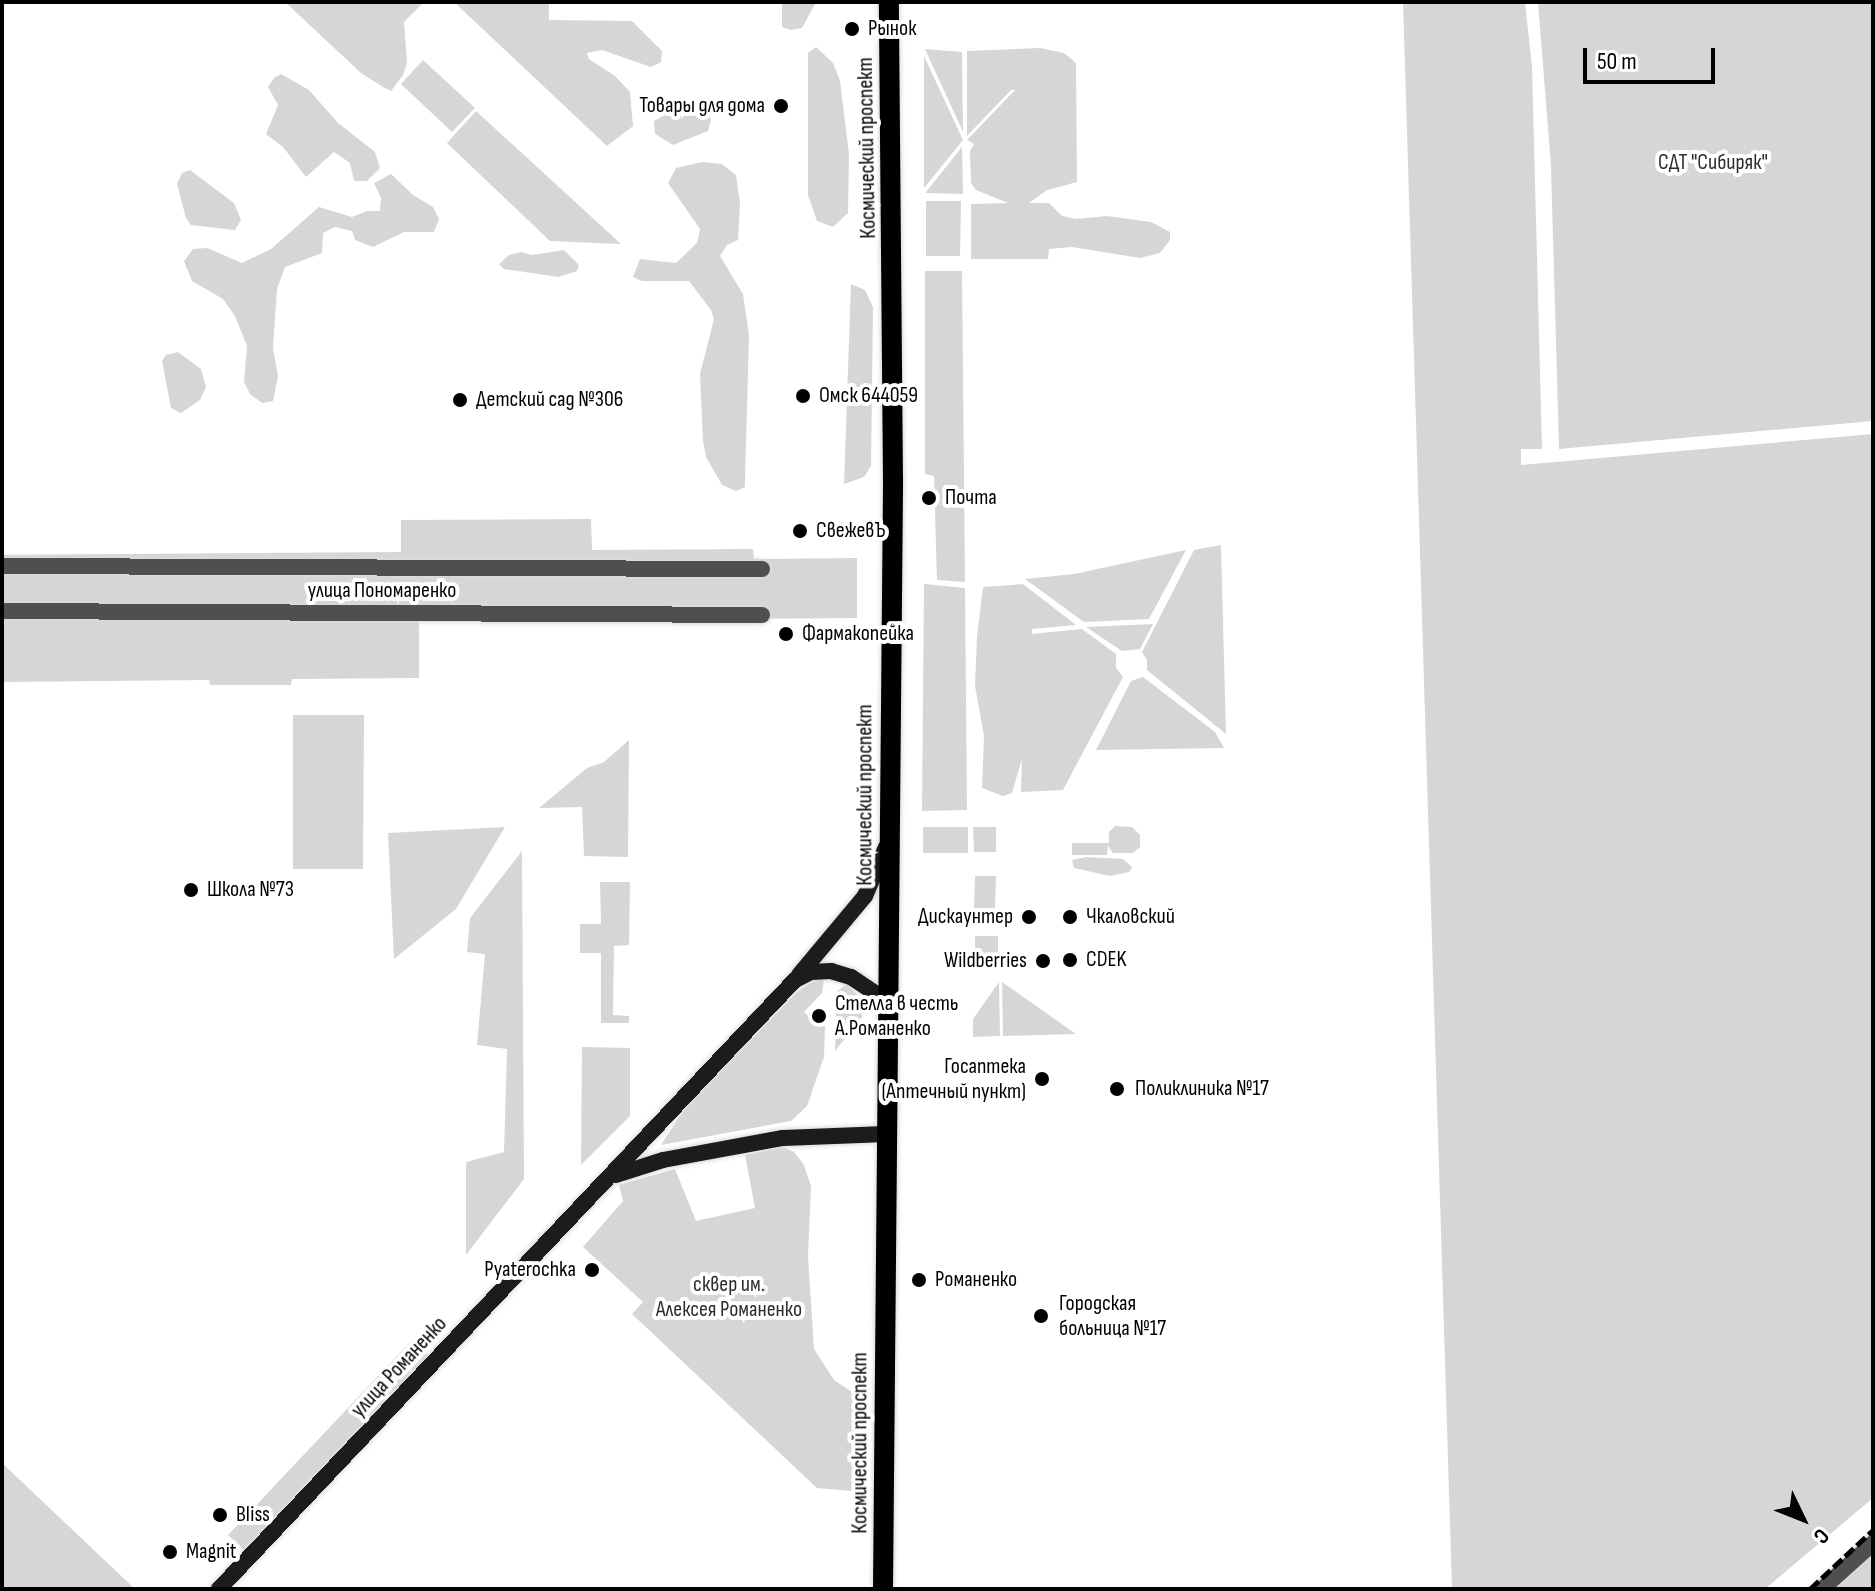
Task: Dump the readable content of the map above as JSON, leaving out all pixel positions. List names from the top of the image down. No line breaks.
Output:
{"streets":{"main road":["Космический проспект","улица Романенко"],"street":["улица Пономаренко"]},"crossings":[["Космический проспект","улица Романенко"]],"parks":["СДТ \"Сибиряк\"","сквер им. Алексея Романенко"],"places":["Рынок","Товары для дома","Омск 644059","Детский сад №306","Почта","СвежевЪ","Фармакопейка","Школа №73","Дискаунтер","Чкаловский","CDEK","Wildberries","Стелла в честь А.Романенко","Госаптека (Аптечный пункт)","Поликлиника №17","Pyaterochka","Романенко","Городская больница №17","Bliss","Magnit"],"scale_bar":"50 m","north":"bottom right"}
